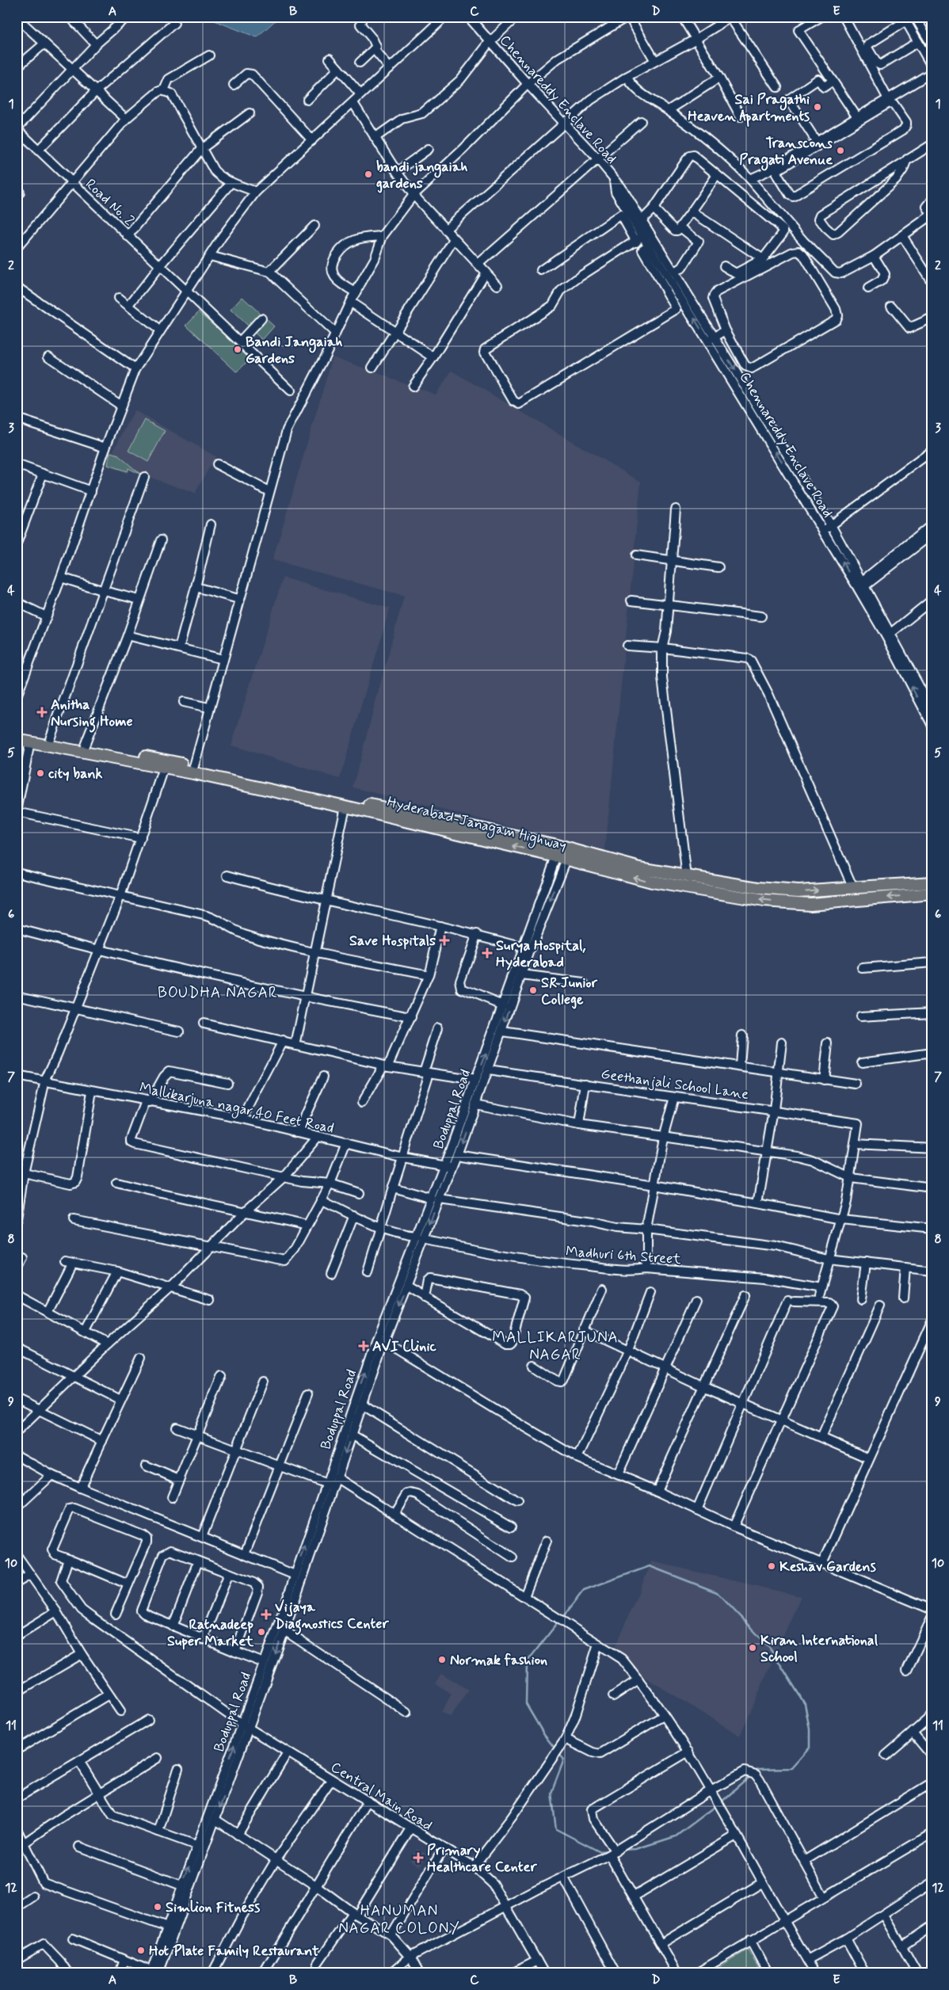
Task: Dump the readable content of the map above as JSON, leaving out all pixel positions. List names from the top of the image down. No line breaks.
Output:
{"streets":{"highway":["Hyderabad-Janagam Highway"],"street":["Chennareddy Enclave Road","Road No. 2","Geethanjali School Lane","Mallikarjuna nagar,40 Feet Road","Boduppal Road","Madhuri 6th Street","Central Main Road"]},"crossings":[["Hyderabad-Janagam Highway","Boduppal Road"],["Geethanjali School Lane","Boduppal Road"],["Mallikarjuna nagar,40 Feet Road","Boduppal Road"],["Boduppal Road","Madhuri 6th Street"],["Boduppal Road","Central Main Road"]],"districts":["BOUDHA NAGAR","MALLIKARJUNA NAGAR","HANUMAN NAGAR COLONY"],"places":{"other":["Sai Pragathi Heaven Apartments","Transcons Pragati Avenue","bandi jangaiah gardens","Bandi Jangaiah Gardens","city bank","SR Junior College","Keshav Gardens","Ratnadeep Super Market","Kiran International School","Normak fashion","Simlion Fitness","Hot Plate Family Restaurant"],"health":["Anitha Nursing Home","Save Hospitals","Surya Hospital, Hyderabad","AVI Clinic","Vijaya Diagnostics Center","Primary Healthcare Center"]},"grid":{"columns":["A","B","C","D","E"],"rows":["1","2","3","4","5","6","7","8","9","10","11","12"]}}
